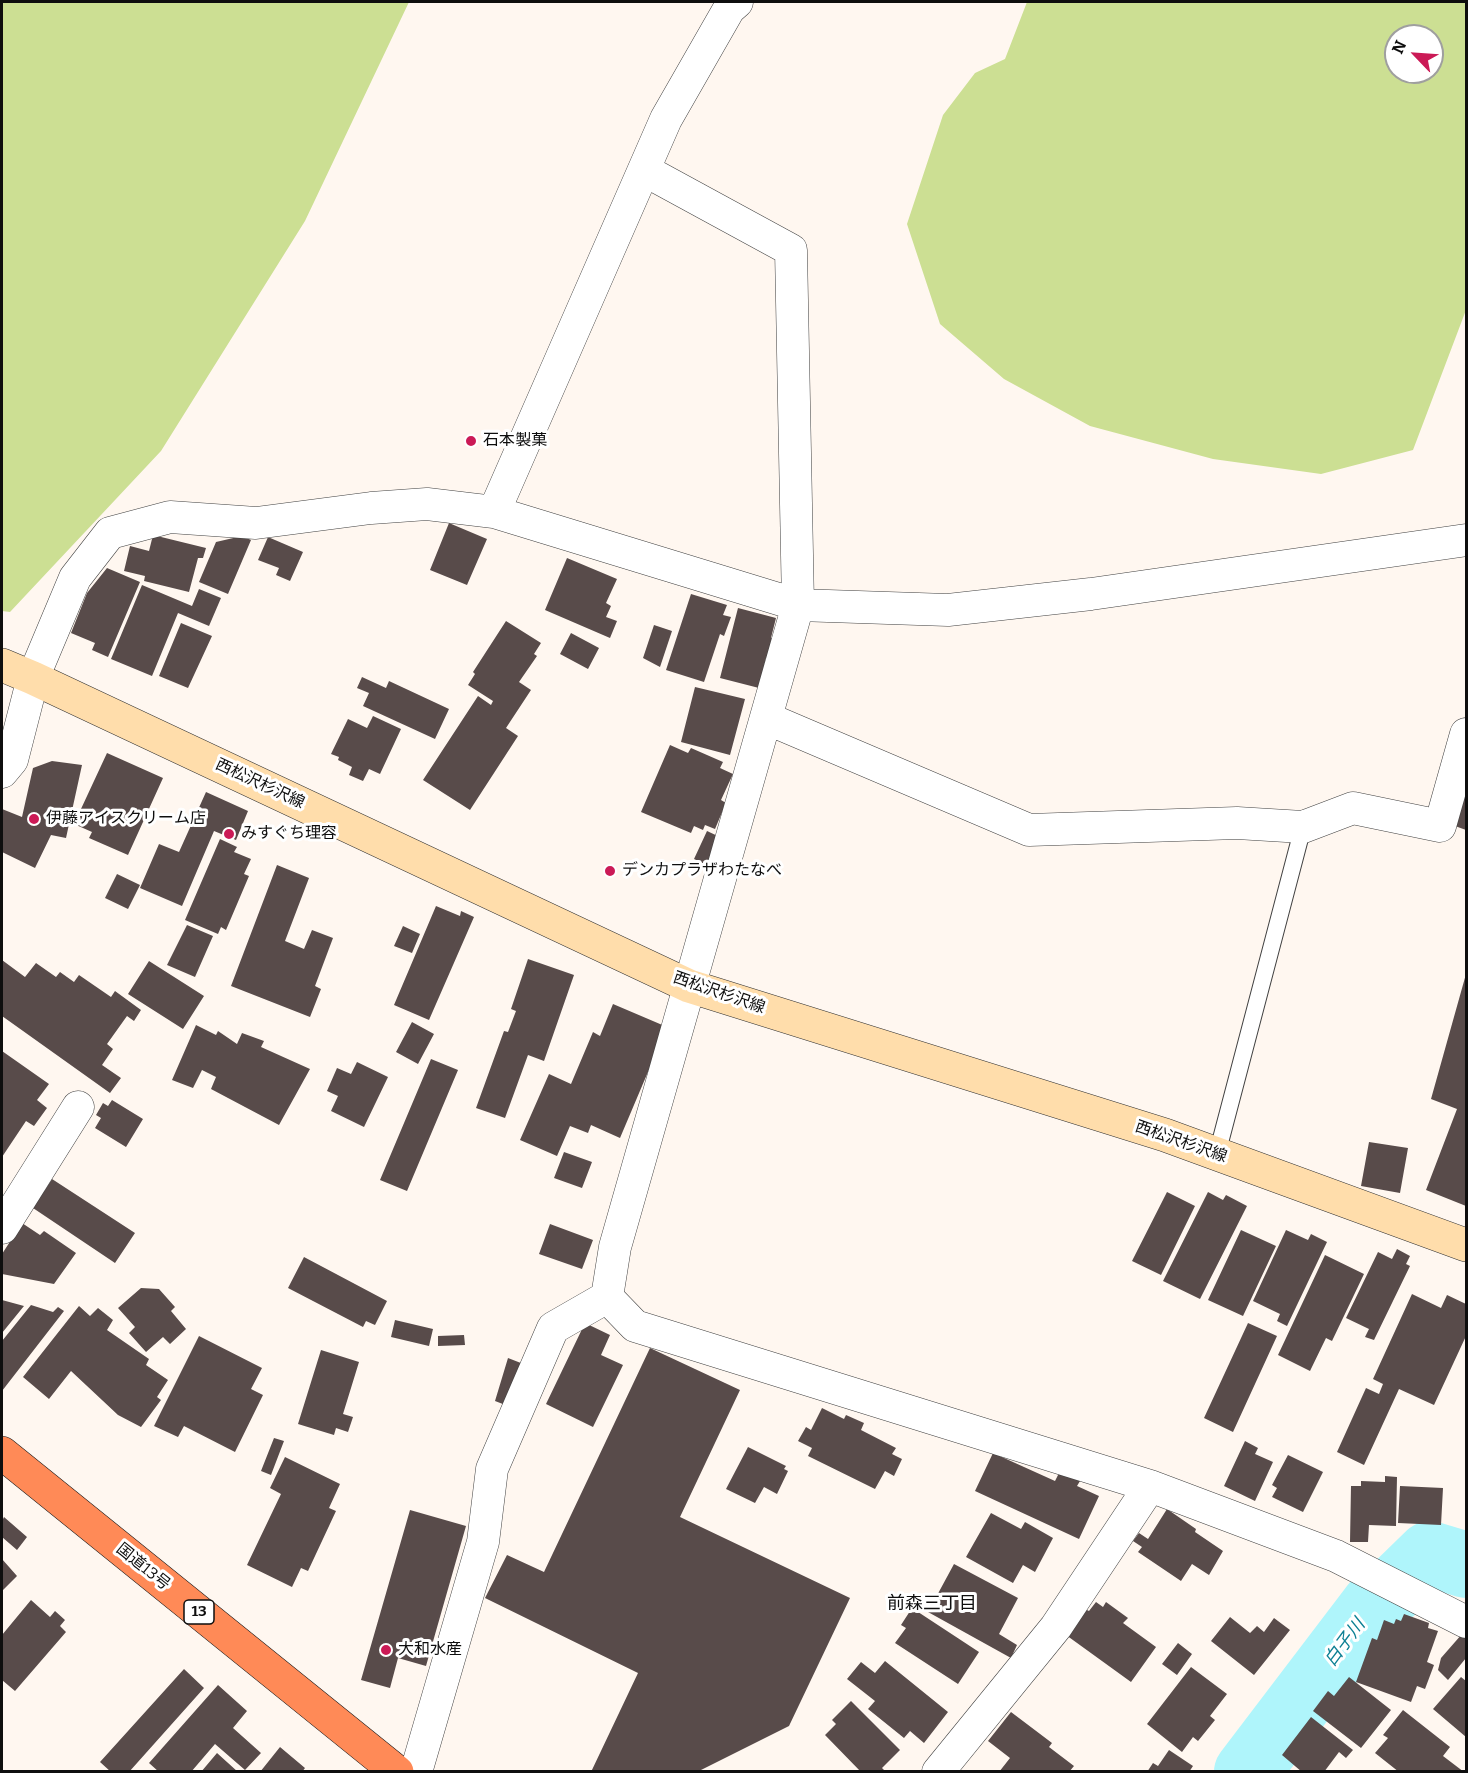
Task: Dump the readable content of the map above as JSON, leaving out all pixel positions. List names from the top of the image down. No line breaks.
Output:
{"streets":{"highway":["国道13号","13"],"main road":["西松沢杉沢線"]},"districts":["前森三丁目"],"water":["白子川"],"places":["石本製菓","伊藤アイスクリーム店","みすぐち理容","デンカプラザわたなべ","大和水産"],"north":"top left"}
